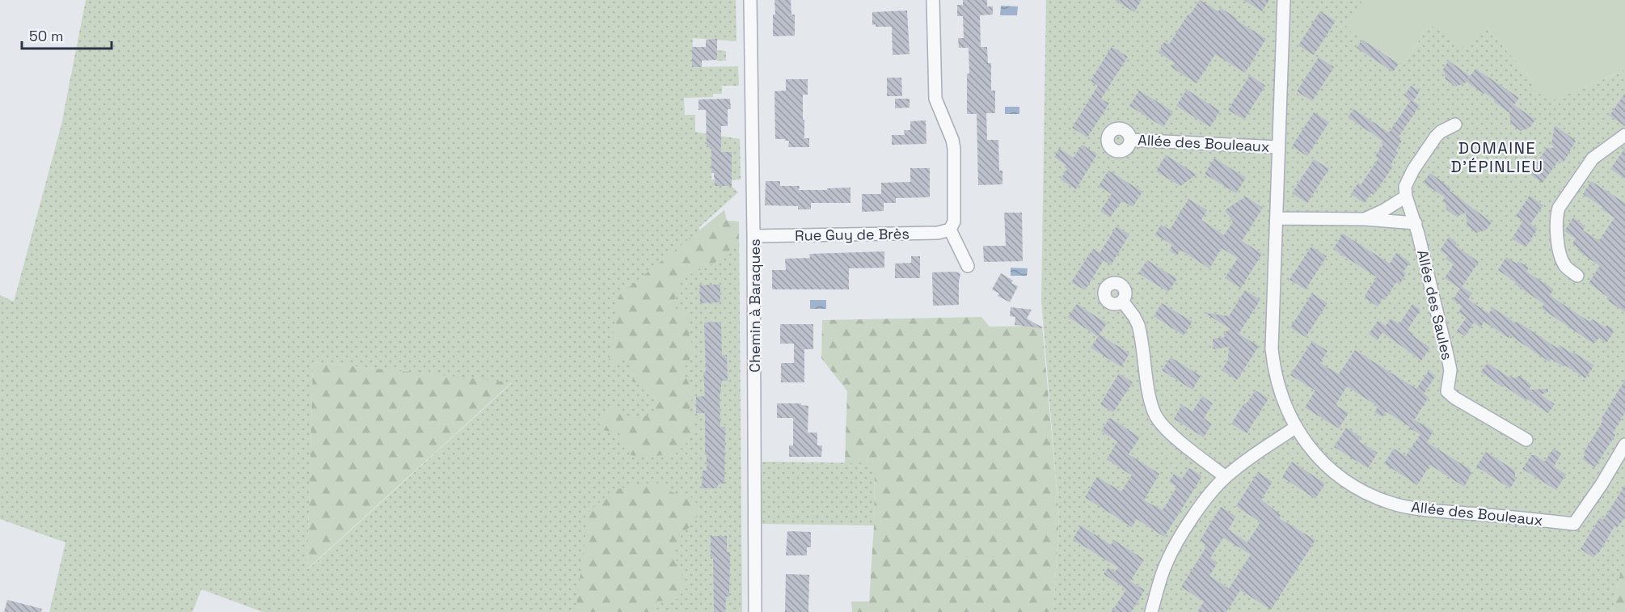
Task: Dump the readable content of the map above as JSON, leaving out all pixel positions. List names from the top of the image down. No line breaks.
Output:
{"streets":{"street":["Allée des Bouleaux","Rue Guy de Brès","Allée des Saules","Chemin à Baraques"]},"crossings":[["Rue Guy de Brès","Chemin à Baraques"]],"districts":["DOMAINE D'ÉPINLIEU"],"scale_bar":"50 m"}
